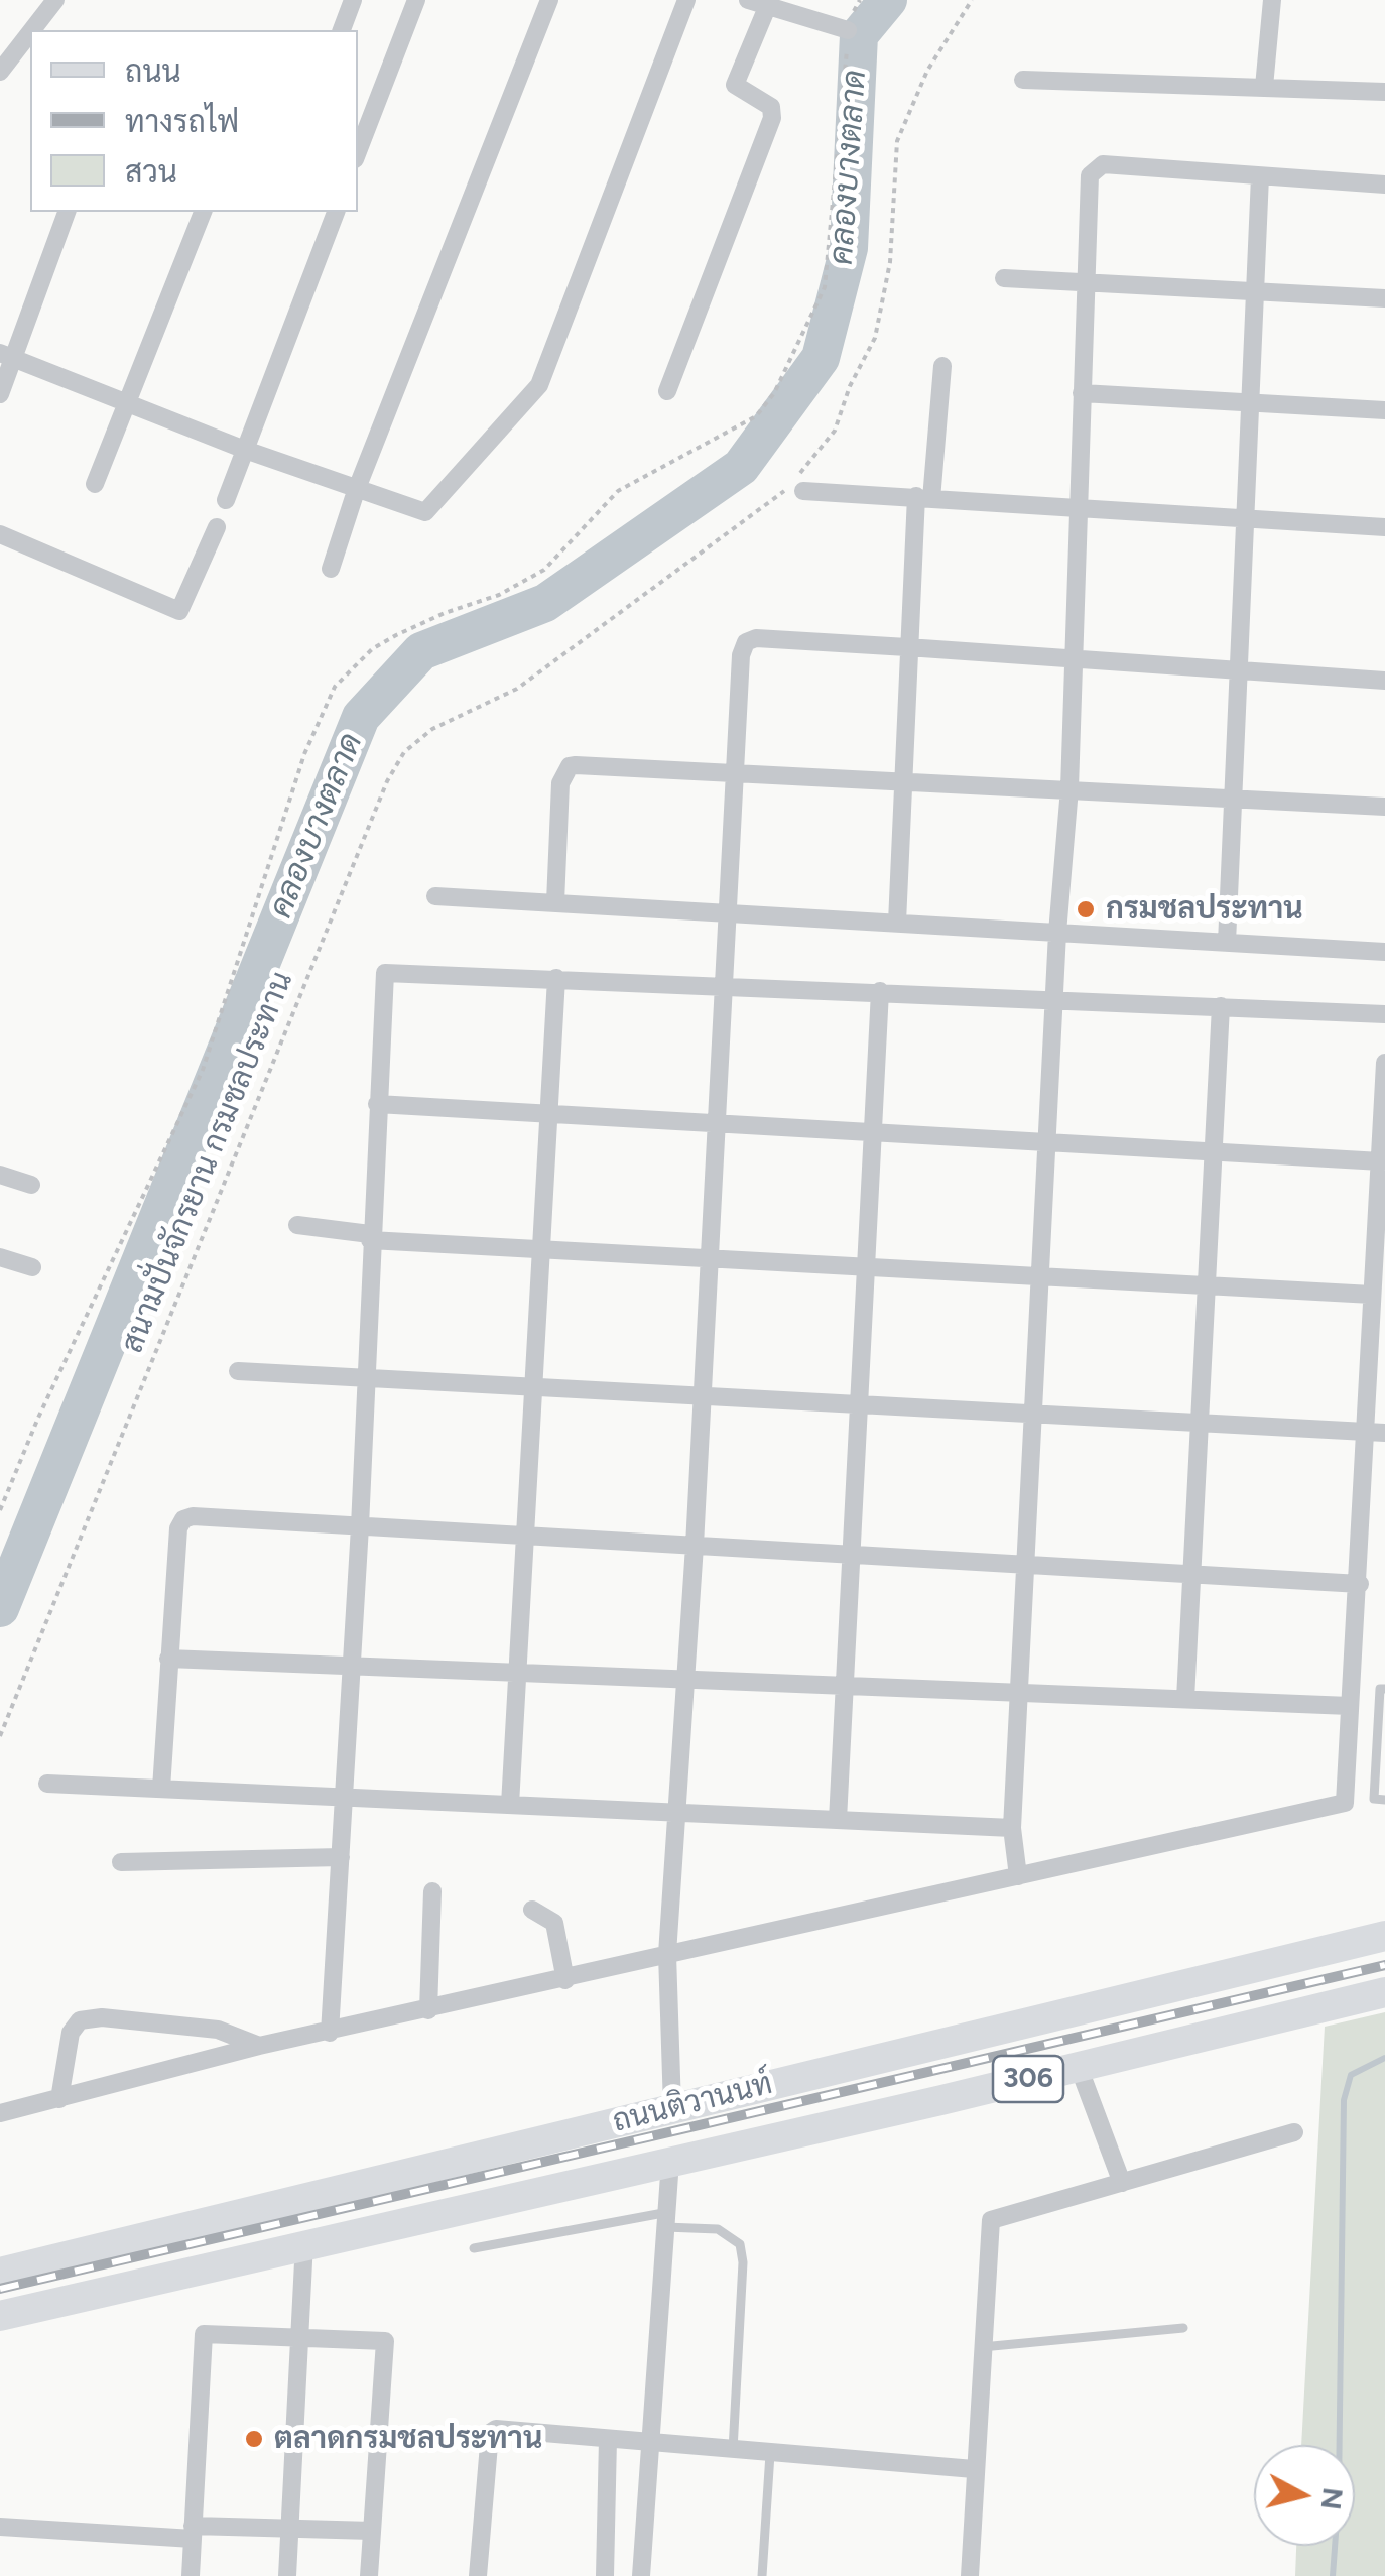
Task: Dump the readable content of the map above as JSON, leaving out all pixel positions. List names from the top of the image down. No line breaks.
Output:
{"streets":{"main road":["306","ถนนติวานนท์"],"path":["สนามปั่นจักรยาน กรมชลประทาน"]},"water":["คลองบางตลาด"],"places":["กรมชลประทาน","ตลาดกรมชลประทาน"],"legend":["ถนน","ทางรถไฟ","สวน"],"north":"right"}
